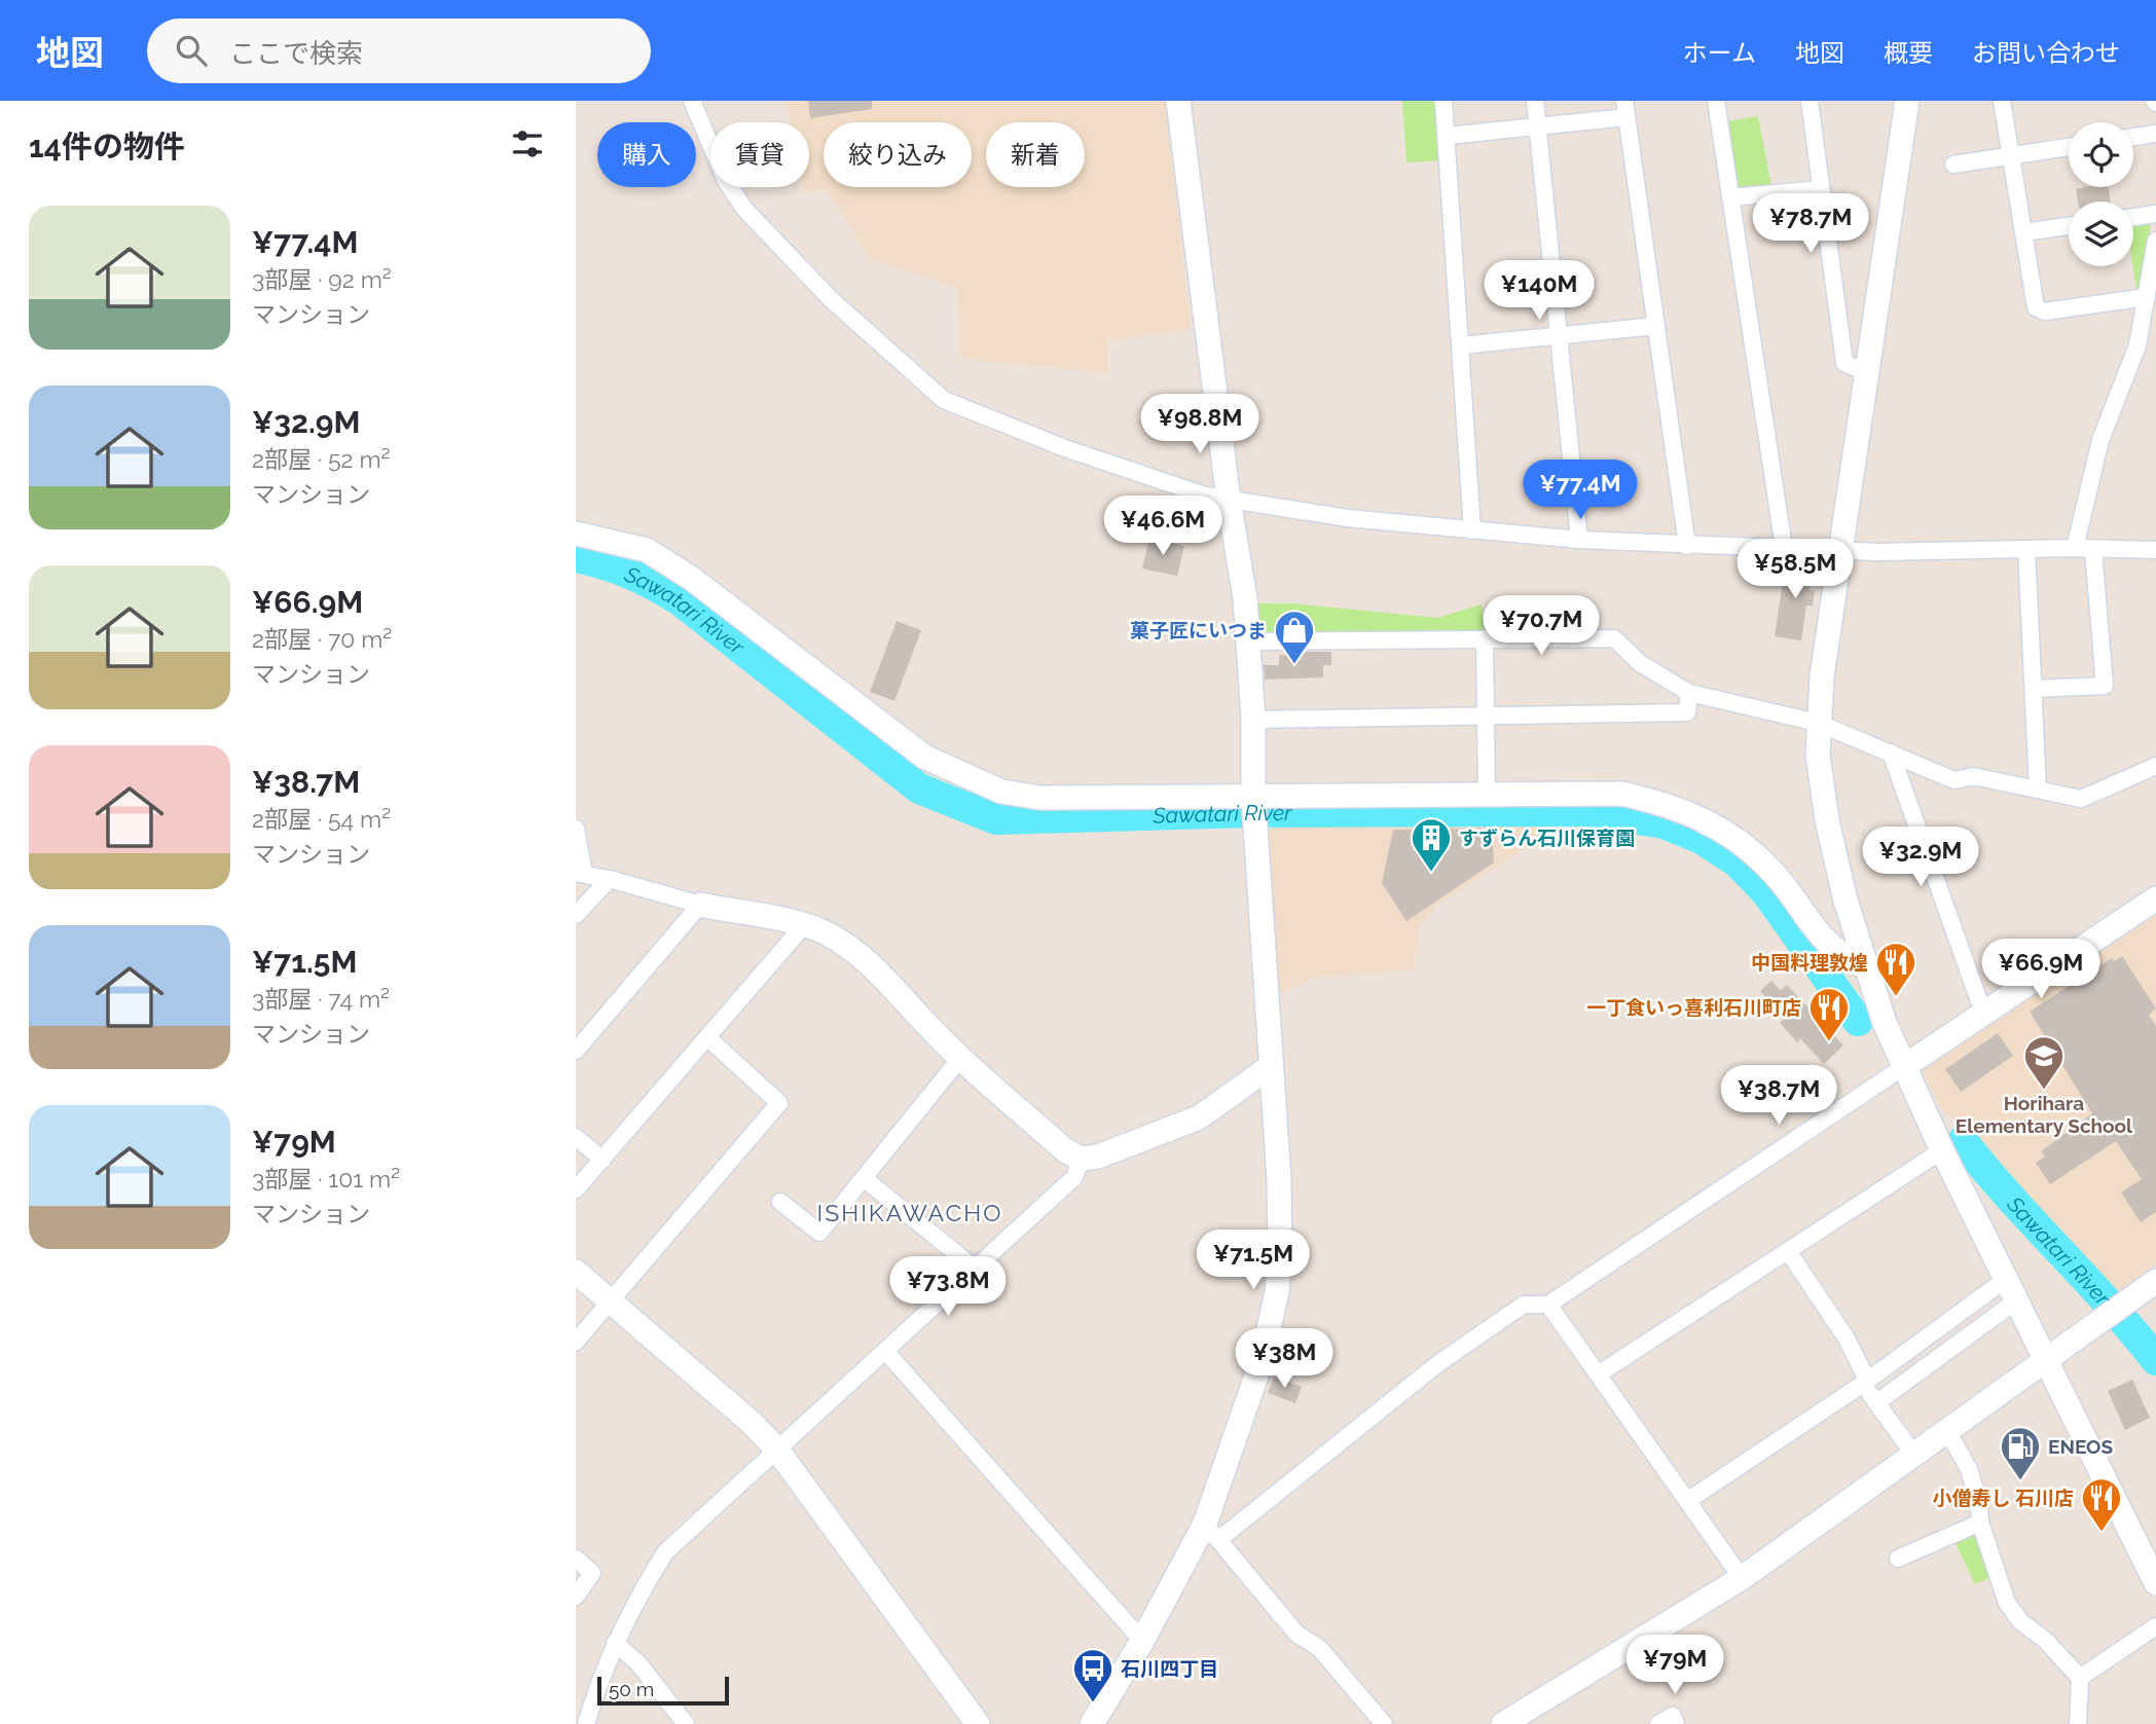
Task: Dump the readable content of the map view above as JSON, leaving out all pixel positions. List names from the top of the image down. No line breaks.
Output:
{"districts":["ISHIKAWACHO"],"water":["Sawatari River"],"places":{"shop":["菓子匠にいつま"],"building":["すずらん石川保育園"],"restaurant":["中国料理敦煌","一丁食いっ喜利石川町店","小僧寿し 石川店"],"school or university":["Horihara Elementary School"],"fuel station":["ENEOS"],"bus stop":["石川四丁目"]},"scale_bar":"50 m","page":{"header":"地図","search":"ここで検索","nav":["ホーム","地図","概要","お問い合わせ"],"heading":"14件の物件","chip":["購入","賃貸","絞り込み","新着"],"list":[{"name":"¥77.4M","note":"3部屋 · 92 m² · マンション"},{"name":"¥32.9M","note":"2部屋 · 52 m² · マンション"},{"name":"¥66.9M","note":"2部屋 · 70 m² · マンション"},{"name":"¥38.7M","note":"2部屋 · 54 m² · マンション"},{"name":"¥71.5M","note":"3部屋 · 74 m² · マンション"},{"name":"¥79M","note":"3部屋 · 101 m² · マンション"}],"price":["¥78.7M","¥140M","¥98.8M","¥77.4M","¥46.6M","¥58.5M","¥70.7M","¥32.9M","¥66.9M","¥38.7M","¥71.5M","¥73.8M","¥38M","¥79M"],"scale":"50 m"}}
